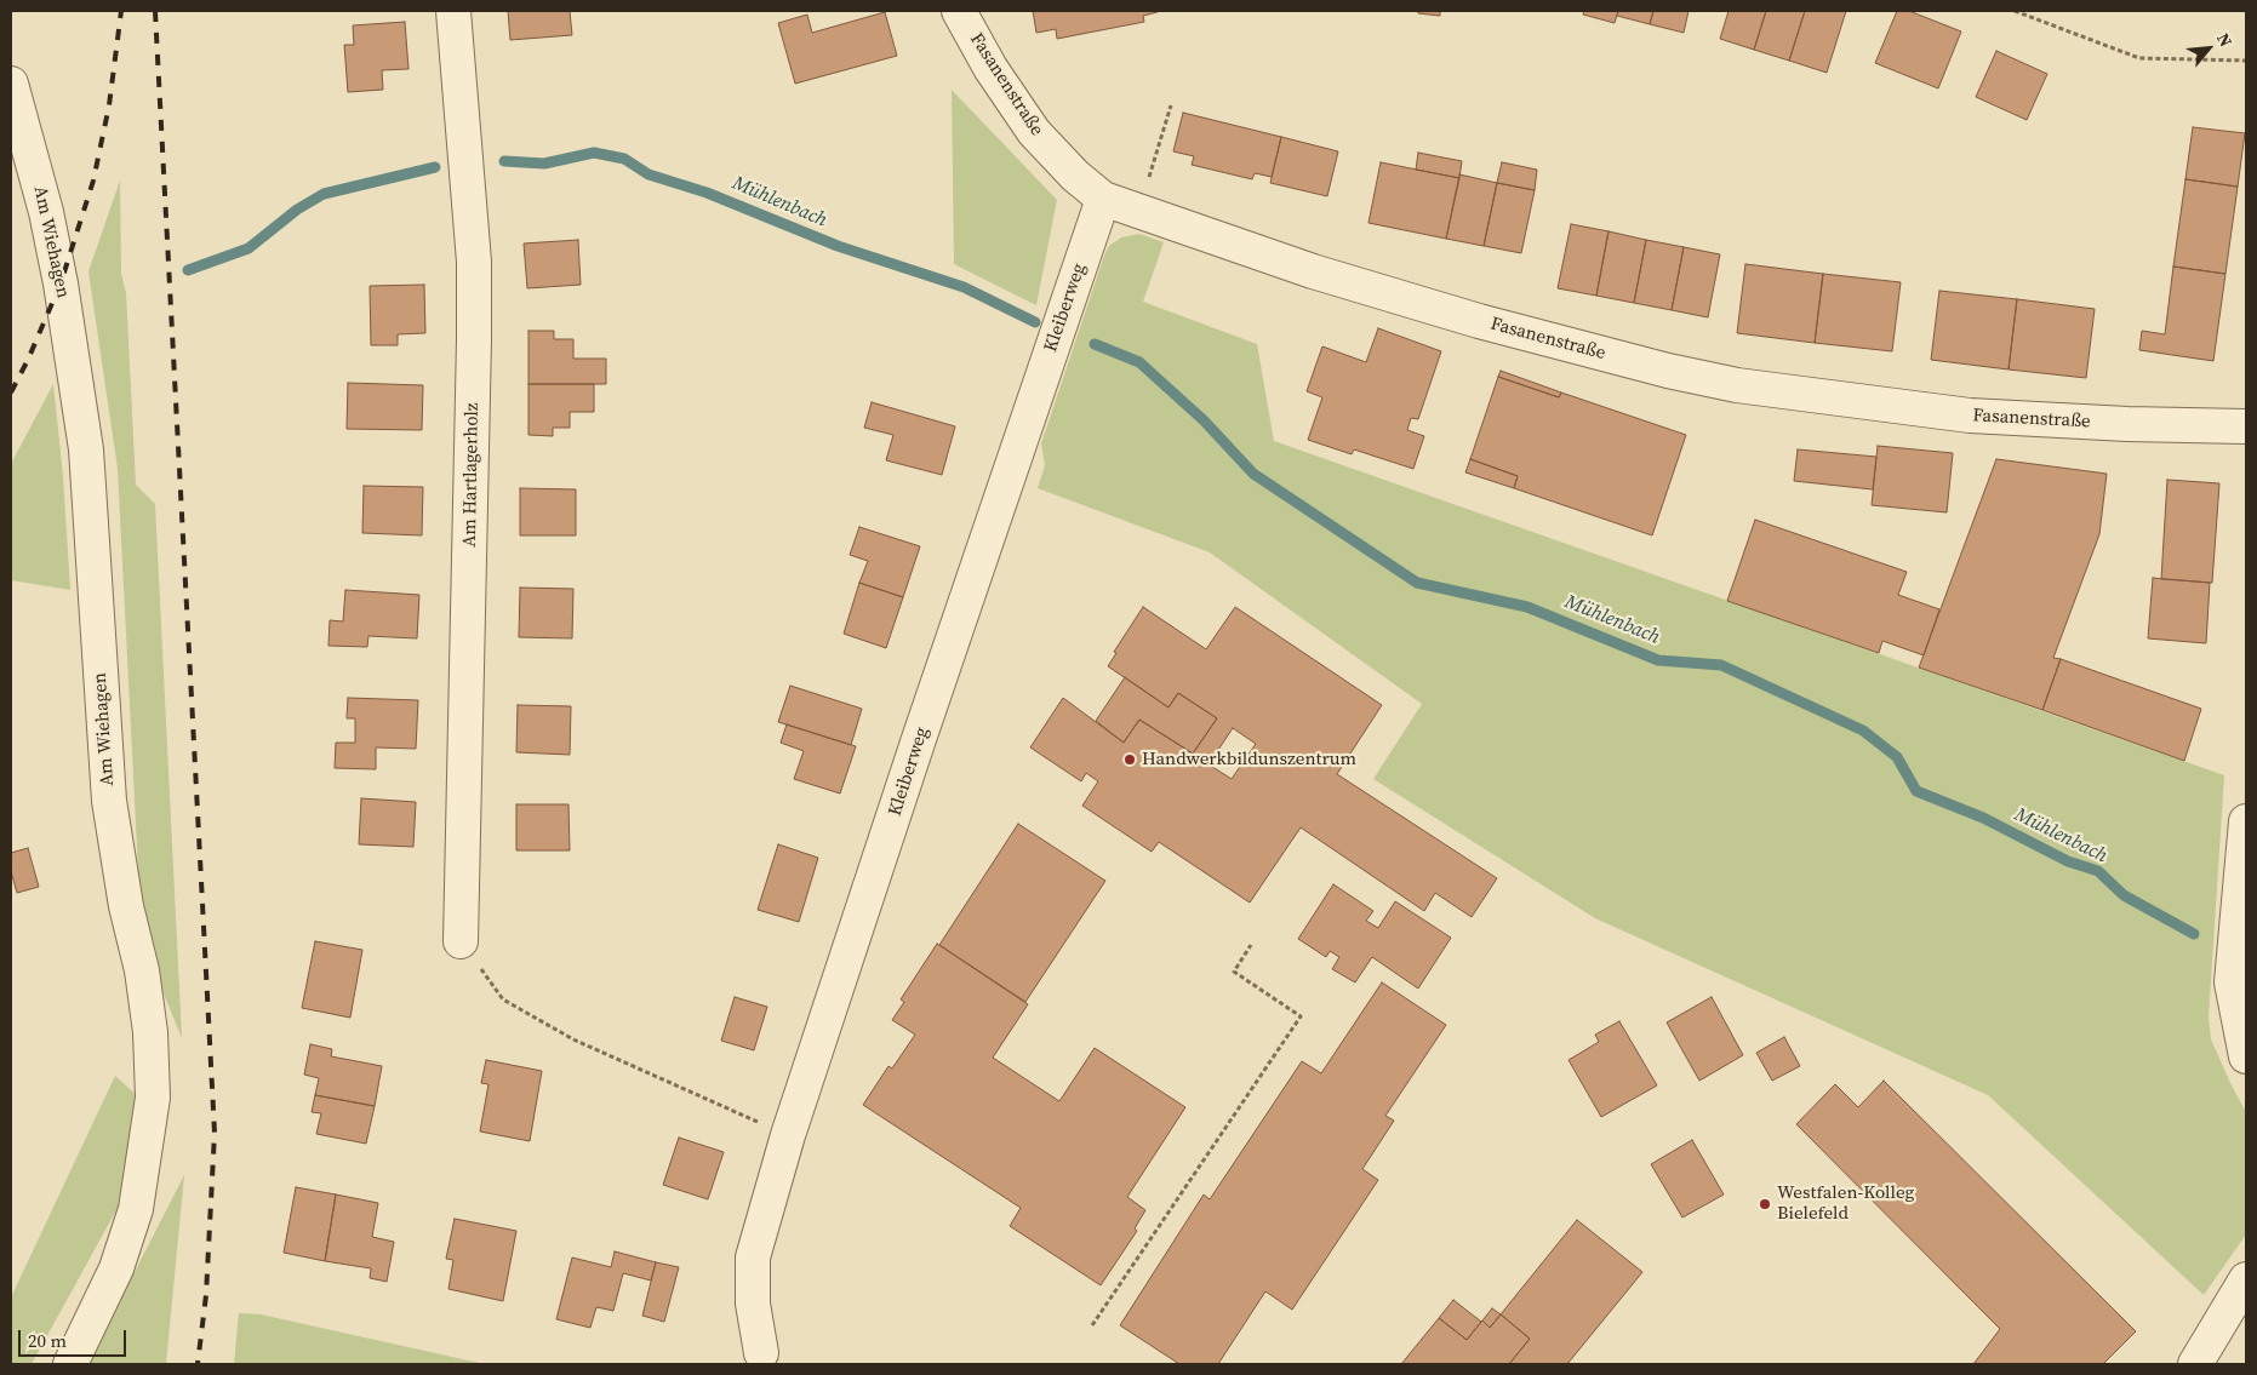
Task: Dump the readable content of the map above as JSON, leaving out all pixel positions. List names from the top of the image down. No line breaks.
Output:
{"streets":{"street":["Fasanenstraße","Am Wiehagen","Kleiberweg","Am Hartlagerholz"]},"crossings":[["Fasanenstraße","Kleiberweg"]],"water":["Mühlenbach"],"places":["Handwerkbildunszentrum","Westfalen-Kolleg Bielefeld"],"scale_bar":"20 m","north":"top right"}
